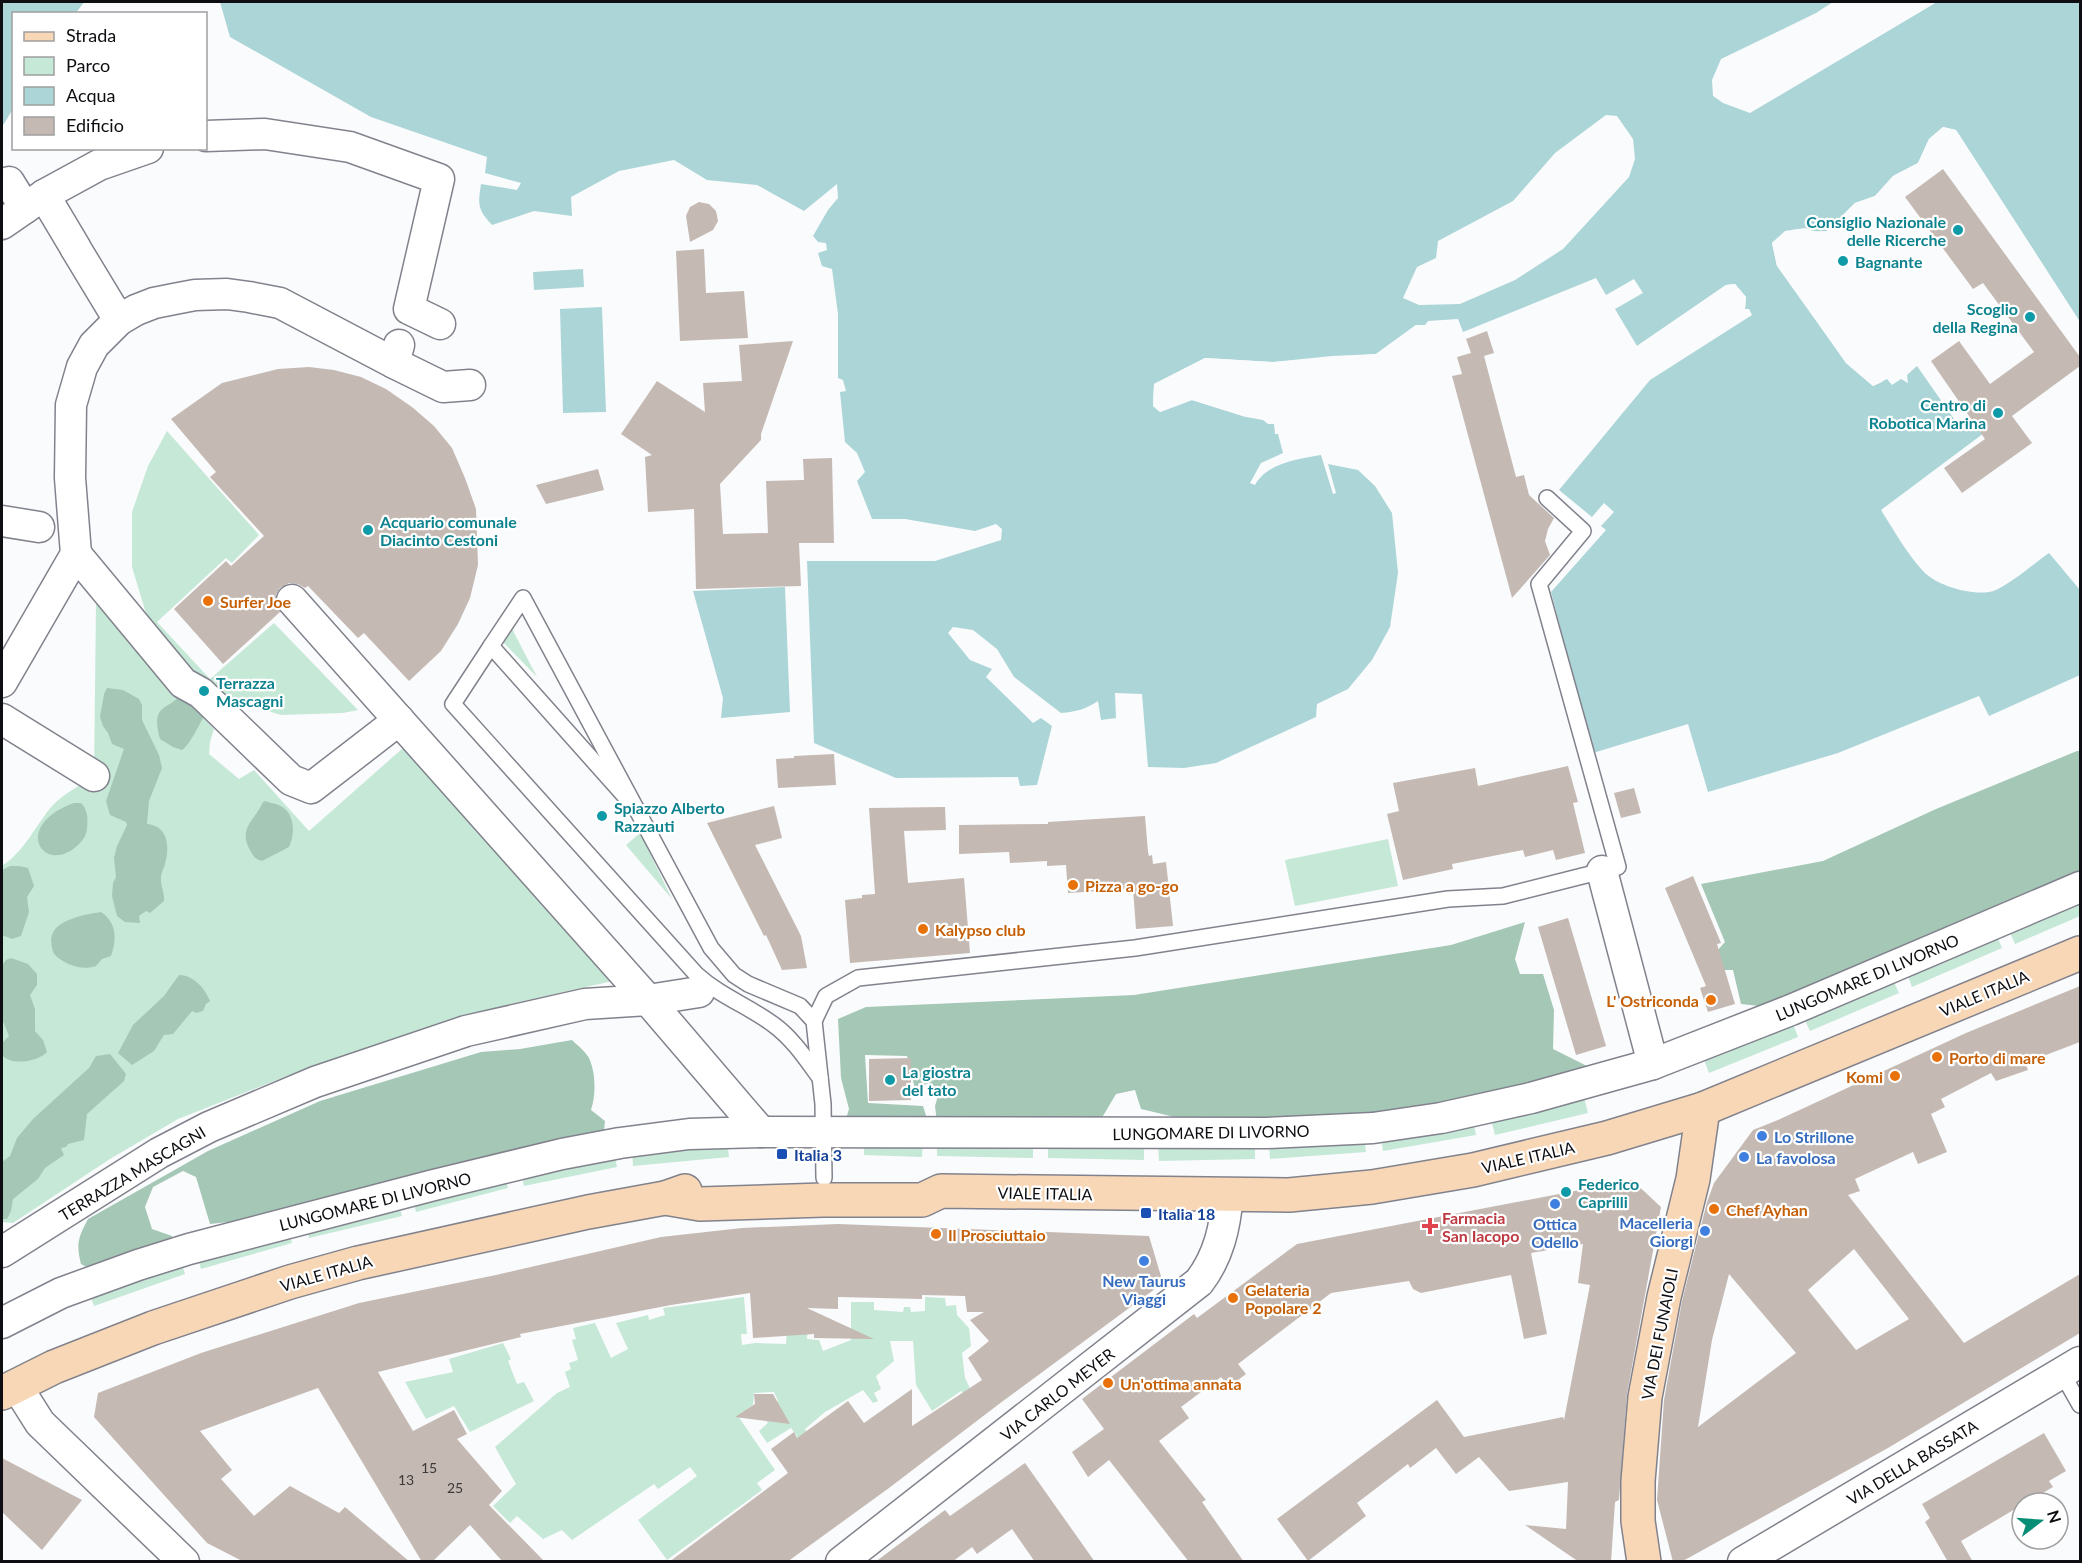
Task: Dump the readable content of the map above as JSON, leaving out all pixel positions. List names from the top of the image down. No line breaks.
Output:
{"streets":{"main road":["VIALE ITALIA","VIA DEI FUNAIOLI"],"street":["LUNGOMARE DI LIVORNO","TERRAZZA MASCAGNI","VIA CARLO MEYER","VIA DELLA BASSATA"]},"crossings":[["VIALE ITALIA","VIA DEI FUNAIOLI"],["VIALE ITALIA","VIA CARLO MEYER"]],"places":{"other":["Consiglio Nazionale delle Ricerche","Bagnante","Scoglio della Regina","Centro di Robotica Marina","Acquario comunale Diacinto Cestoni","Surfer Joe","Terrazza Mascagni","Spiazzo Alberto Razzauti","Pizza a go-go","Kalypso club","L' Ostriconda","Porto di mare","Komi","La giostra del tato","Lo Strillone","La favolosa","Federico Caprilli","Ottica Odello","Chef Ayhan","Macelleria Giorgi","Il Prosciuttaio","New Taurus Viaggi","Gelateria Popolare 2","Un'ottima annata"],"transit":["Italia 3","Italia 18"],"health":["Farmacia San Iacopo"]},"house_numbers":["15","13","25"],"legend":["Strada","Parco","Acqua","Edificio"],"north":"right"}
